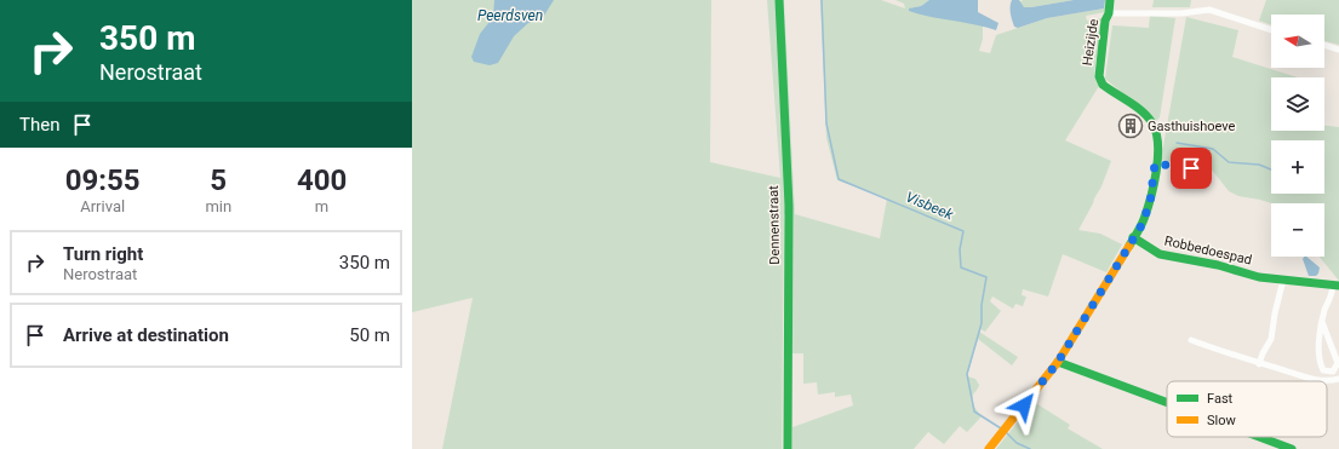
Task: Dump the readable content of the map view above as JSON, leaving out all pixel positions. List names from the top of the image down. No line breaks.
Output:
{"streets":{"street":["Heizijde","Dennenstraat","Robbedoespad"]},"crossings":[["Heizijde","Robbedoespad"]],"water":["Peerdsven","Visbeek"],"places":{"building":["Gasthuishoeve"]},"legend":["Fast","Slow"],"north":"left","page":{"turn":["350 m","Nerostraat"],"map_buttons":["+","−"],"then":"Then","eta":["09:55","Arrival","5","min","400","m"],"list":[{"name":"Turn right","note":"Nerostraat","value":"350 m"},{"name":"Arrive at destination","value":"50 m"}]}}
